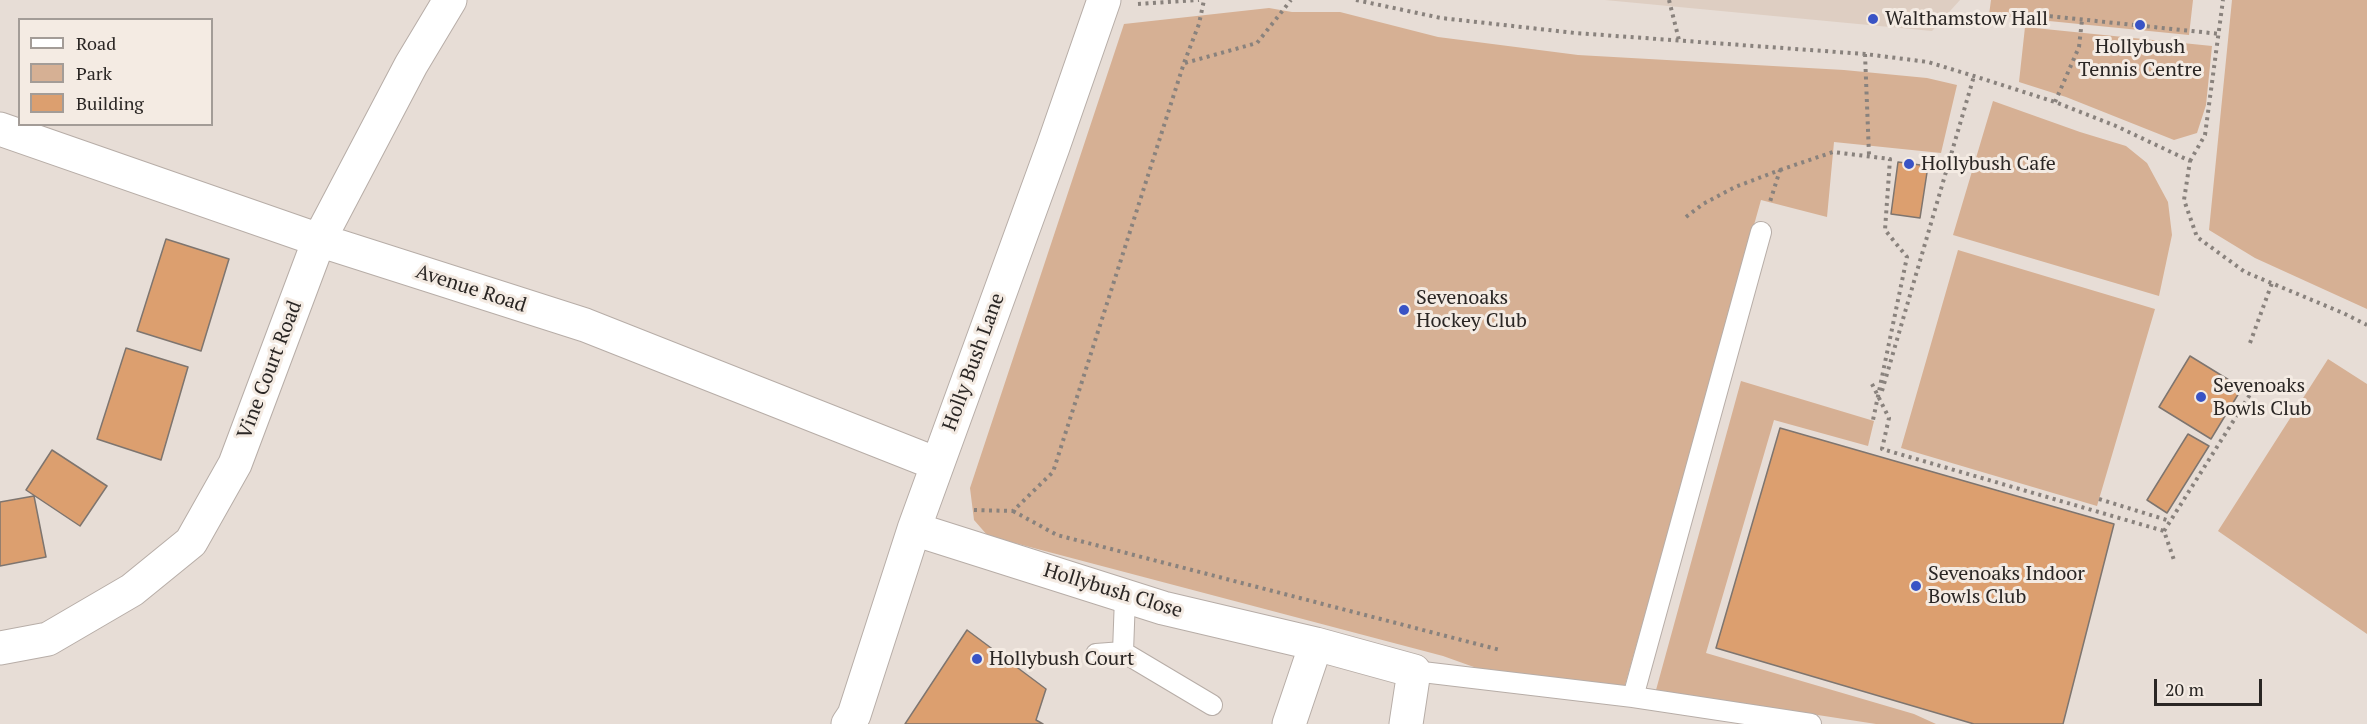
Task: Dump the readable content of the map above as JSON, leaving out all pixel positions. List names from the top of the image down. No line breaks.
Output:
{"streets":{"street":["Avenue Road","Holly Bush Lane","Vine Court Road","Hollybush Close"]},"crossings":[["Avenue Road","Holly Bush Lane"],["Avenue Road","Vine Court Road"],["Holly Bush Lane","Hollybush Close"]],"places":["Walthamstow Hall","Hollybush Tennis Centre","Hollybush Cafe","Sevenoaks Hockey Club","Sevenoaks Bowls Club","Sevenoaks Indoor Bowls Club","Hollybush Court"],"legend":["Road","Park","Building"],"scale_bar":"20 m"}
